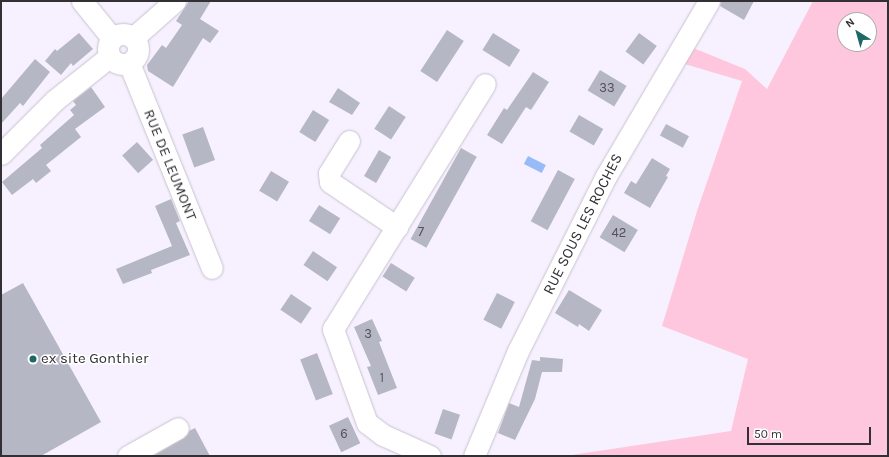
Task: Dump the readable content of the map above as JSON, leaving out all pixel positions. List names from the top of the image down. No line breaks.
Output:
{"streets":{"street":["RUE DE LEUMONT","RUE SOUS LES ROCHES"]},"places":["ex site Gonthier"],"house_numbers":["33","7","42","3","1","6"],"scale_bar":"50 m","north":"top left"}
